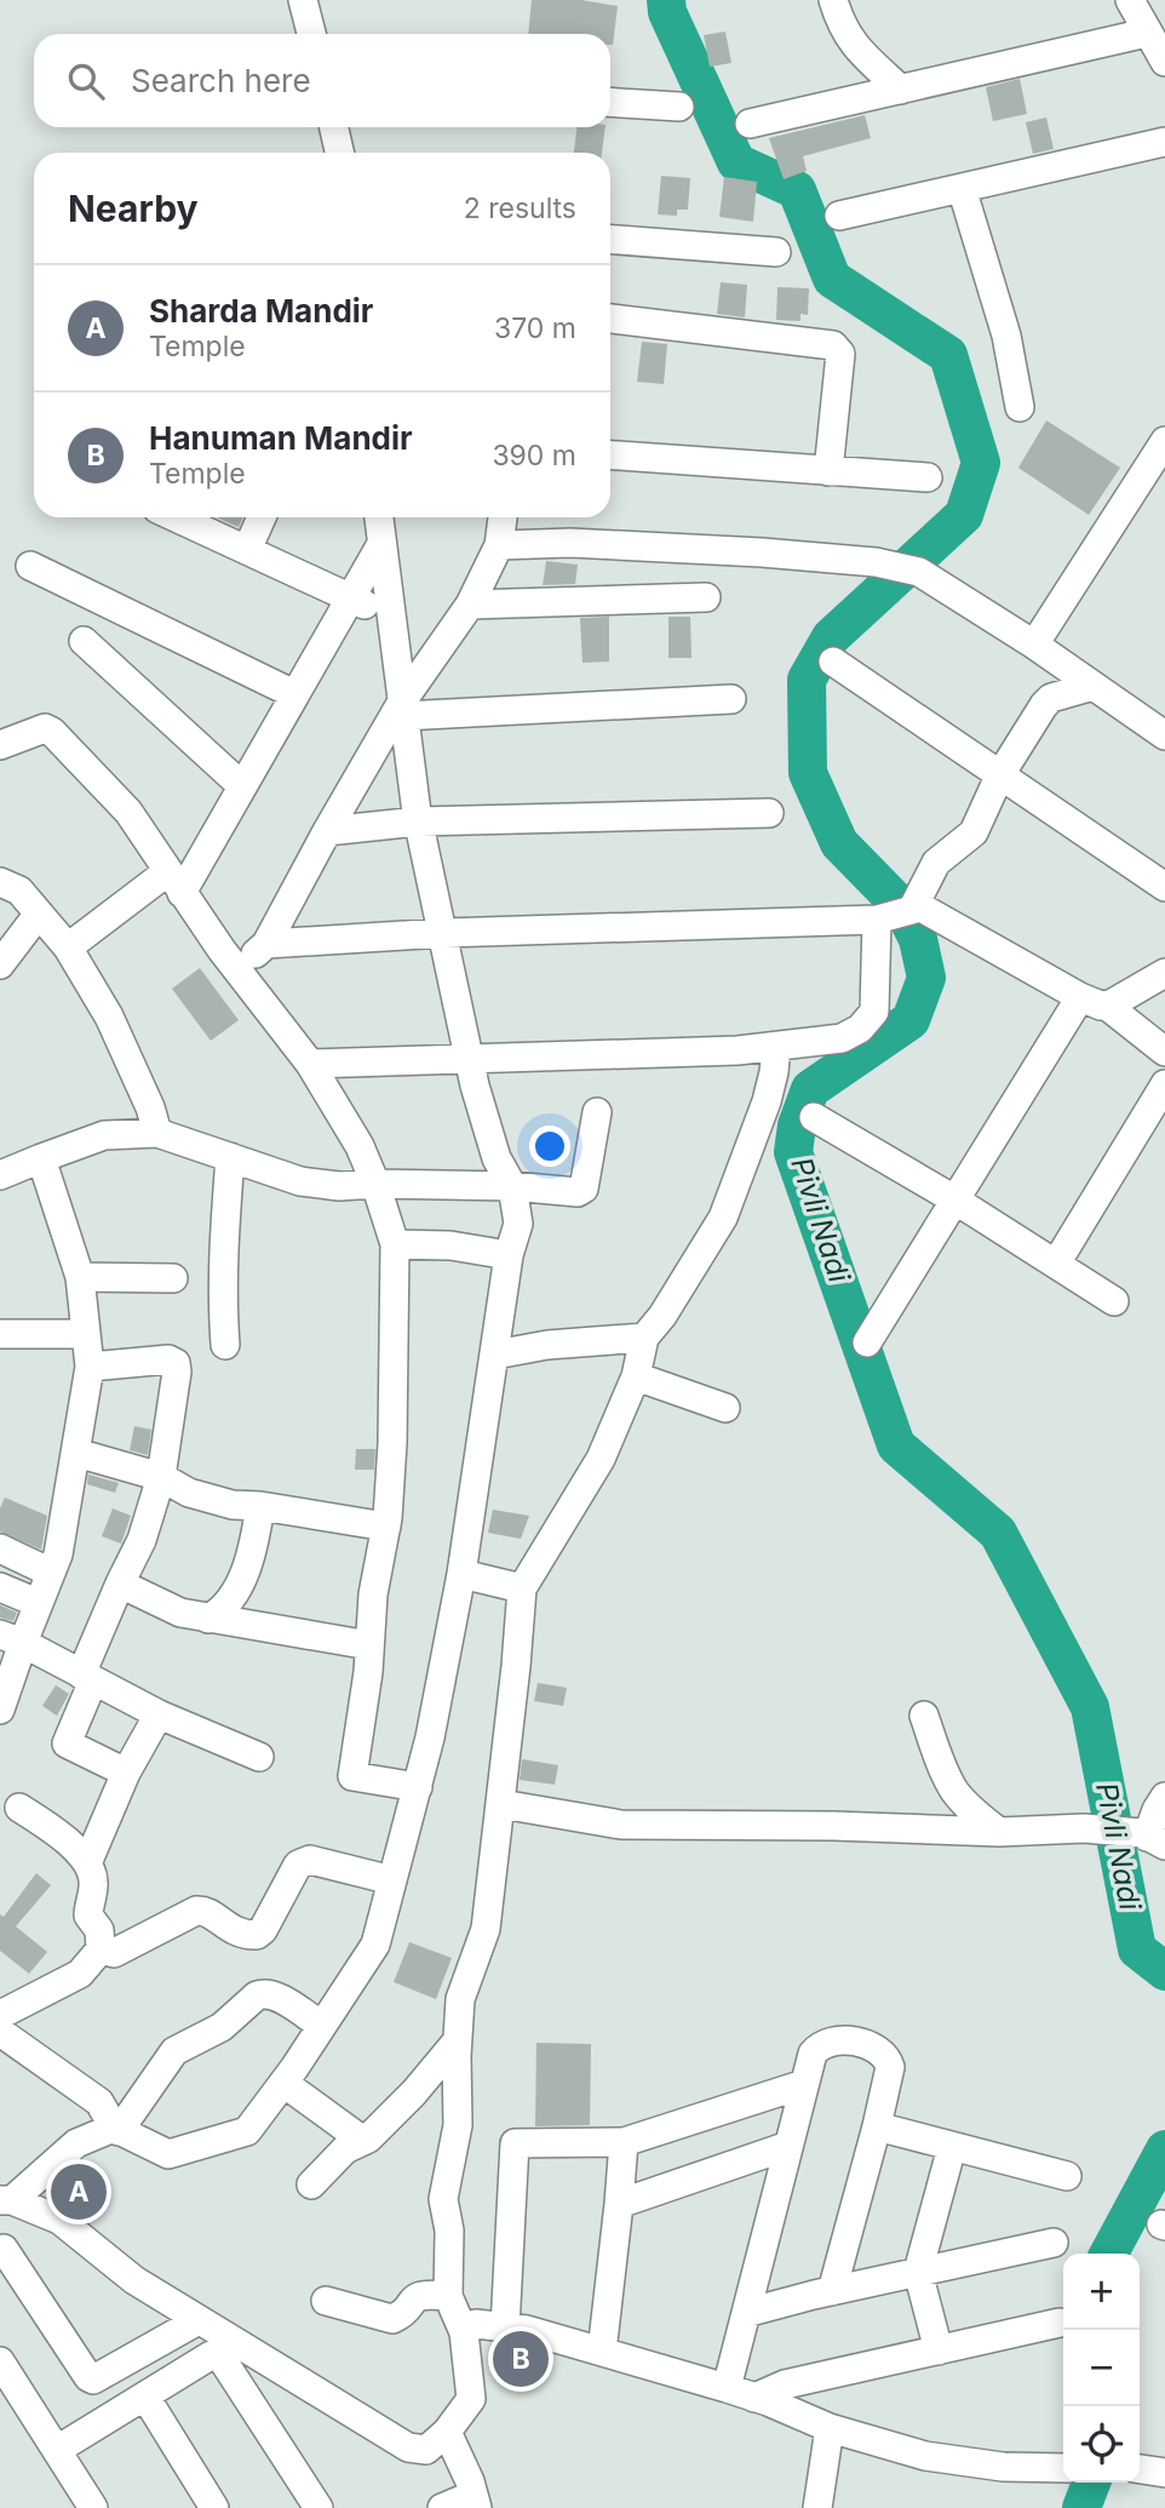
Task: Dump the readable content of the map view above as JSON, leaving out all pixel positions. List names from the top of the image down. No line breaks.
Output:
{"water":["Pivli Nadi"],"page":{"search":"Search here","heading":["Nearby","2 results"],"list":[{"mark":"A","name":"Sharda Mandir","note":"Temple","value":"370 m"},{"mark":"B","name":"Hanuman Mandir","note":"Temple","value":"390 m"}],"pins":["A","B"],"map_buttons":["+","−"]}}
